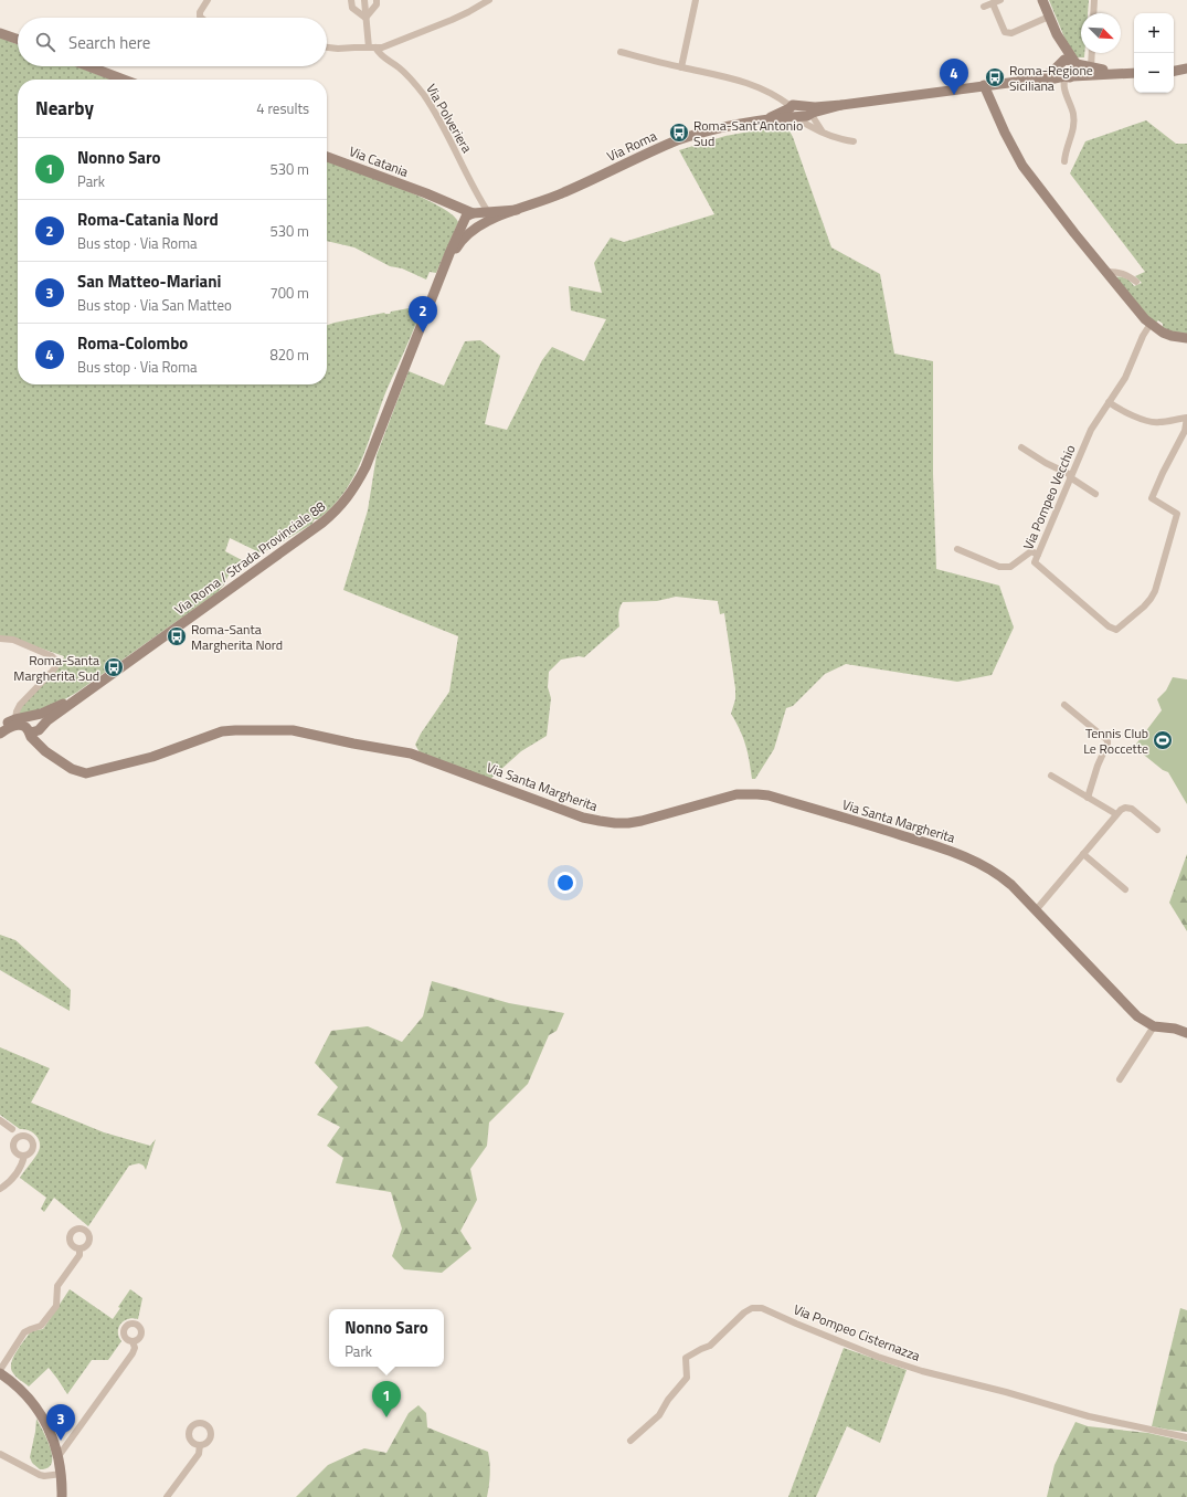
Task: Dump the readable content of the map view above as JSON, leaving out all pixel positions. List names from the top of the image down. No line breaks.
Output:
{"streets":{"street":["Via Polveriera","Via Roma","Via Catania","Via Pompeo Vecchio","Via Roma / Strada Provinciale 88","Via Santa Margherita","Via Pompeo Cisternazza"]},"crossings":[["Via Catania","Via Roma / Strada Provinciale 88"]],"places":{"bus stop":["Roma-Regione Siciliana","Roma-Sant'Antonio Sud","Roma-Santa Margherita Nord","Roma-Santa Margherita Sud"],"sports":["Tennis Club Le Roccette"]},"north":"bottom right","page":{"map_buttons":["+","−"],"search":"Search here","pins":["4","2","1","3"],"heading":["Nearby","4 results"],"list":[{"mark":"1","name":"Nonno Saro","note":"Park","value":"530 m"},{"mark":"2","name":"Roma-Catania Nord","note":"Bus stop · Via Roma","value":"530 m"},{"mark":"3","name":"San Matteo-Mariani","note":"Bus stop · Via San Matteo","value":"700 m"},{"mark":"4","name":"Roma-Colombo","note":"Bus stop · Via Roma","value":"820 m"}],"popup":["Nonno Saro","Park"]}}
